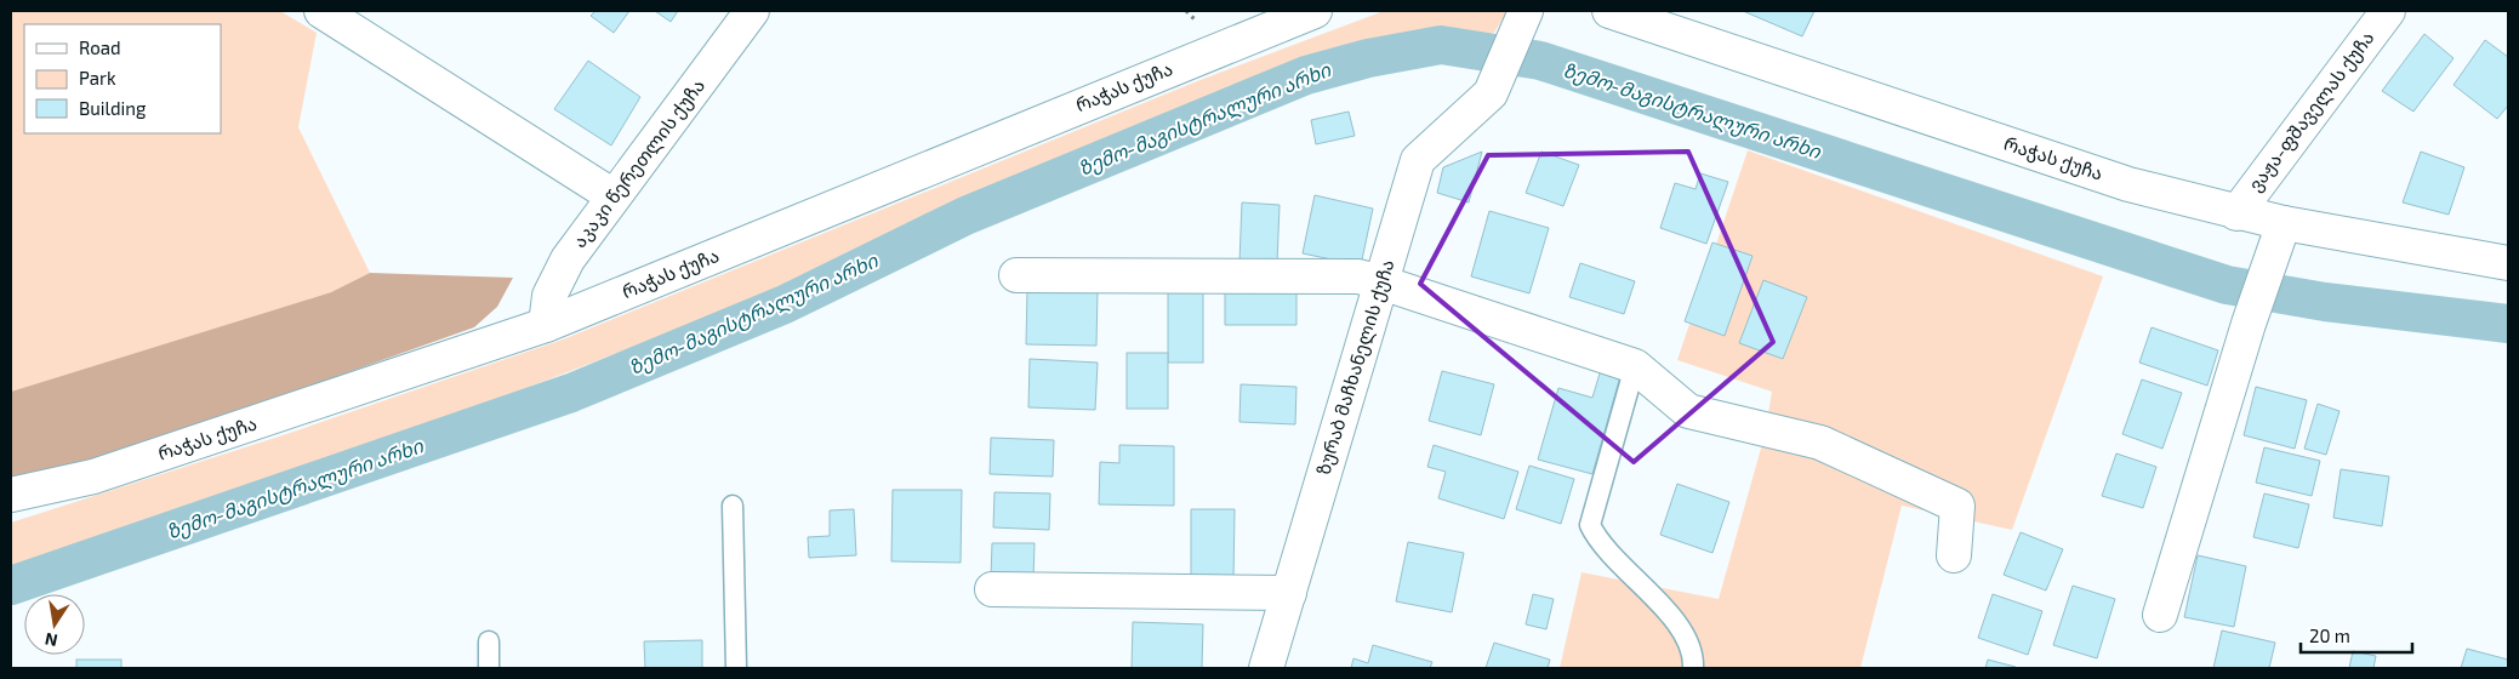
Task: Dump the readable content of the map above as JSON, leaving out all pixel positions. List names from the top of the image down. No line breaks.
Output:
{"streets":{"street":["რაჭას ქუჩა","ვაჟა-ფშაველას ქუჩა","აკაკი წერეთლის ქუჩა","ზურაბ მაჩხანელის ქუჩა"]},"crossings":[["რაჭას ქუჩა","ვაჟა-ფშაველას ქუჩა"],["რაჭას ქუჩა","აკაკი წერეთლის ქუჩა"]],"water":["ზემო-მაგისტრალური არხი"],"legend":["Road","Park","Building"],"scale_bar":"20 m","north":"bottom"}
